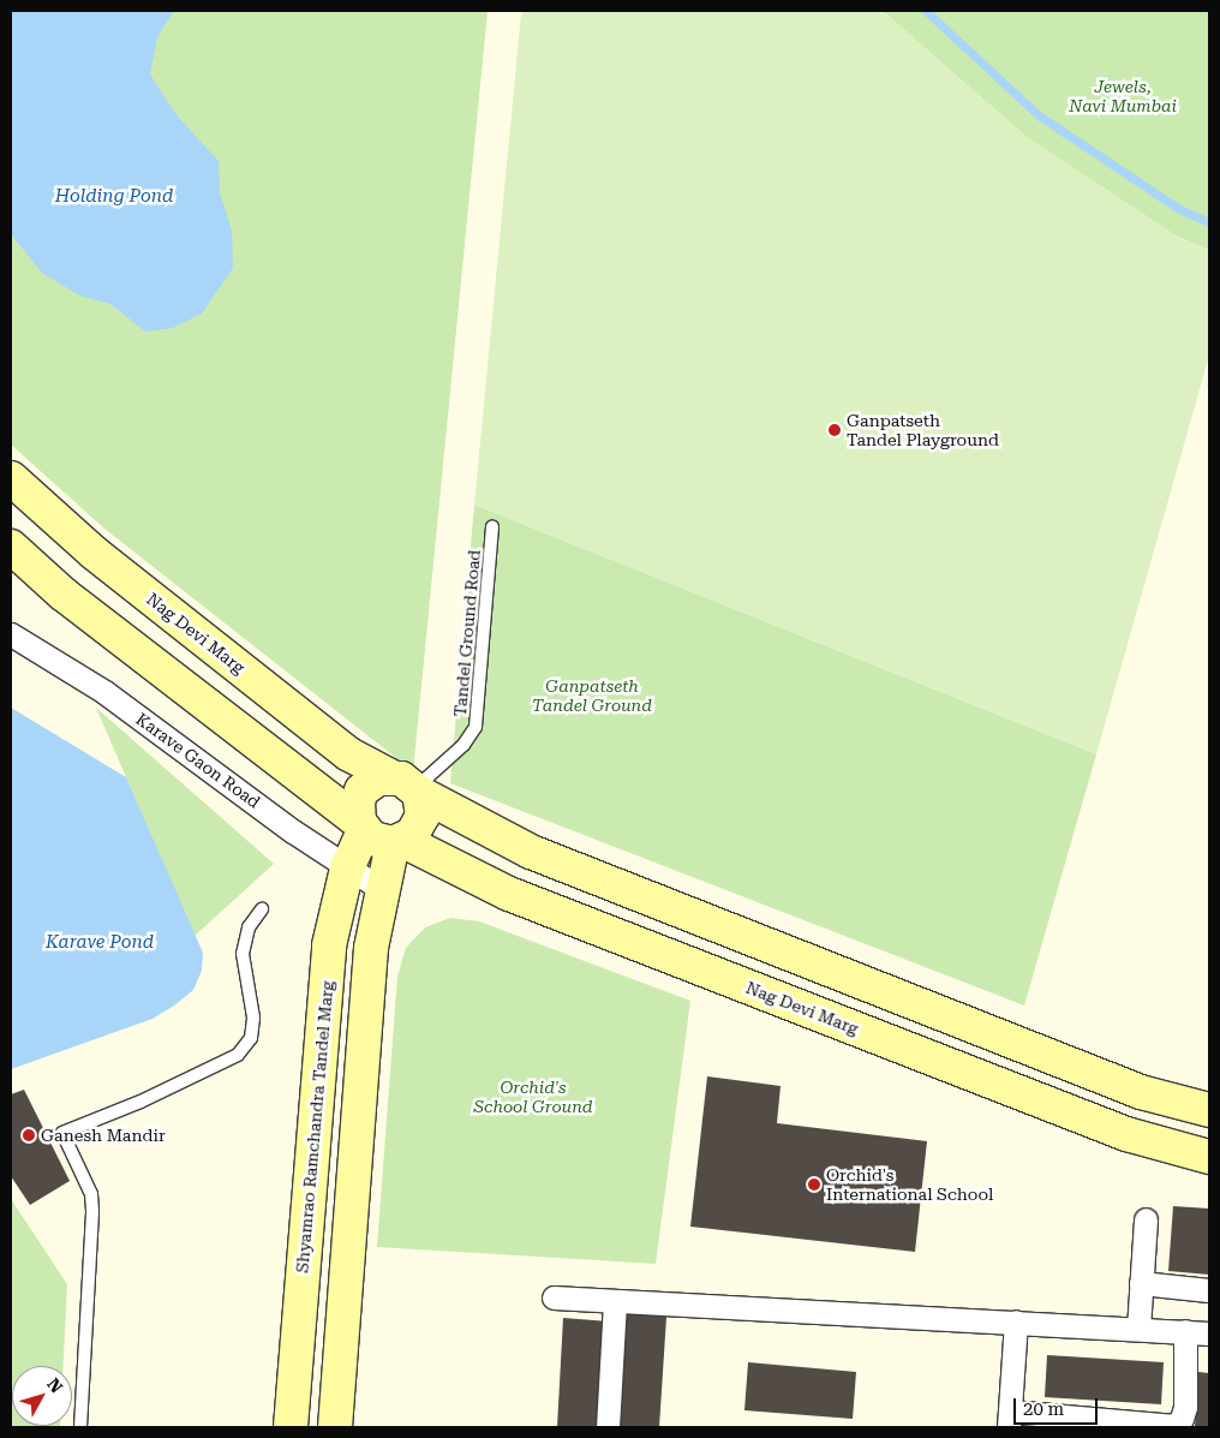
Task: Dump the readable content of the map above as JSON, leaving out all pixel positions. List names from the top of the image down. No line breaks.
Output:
{"streets":{"main road":["Nag Devi Marg","Shyamrao Ramchandra Tandel Marg"],"street":["Karave Gaon Road"],"lane":["Tandel Ground Road"]},"crossings":[["Nag Devi Marg","Tandel Ground Road"],["Nag Devi Marg","Shyamrao Ramchandra Tandel Marg"],["Tandel Ground Road","Shyamrao Ramchandra Tandel Marg"],["Karave Gaon Road","Shyamrao Ramchandra Tandel Marg"]],"water":["Holding Pond","Karave Pond"],"parks":["Jewels, Navi Mumbai","Ganpatseth Tandel Ground","Orchid's School Ground"],"places":["Ganpatseth Tandel Playground","Ganesh Mandir","Orchid's International School"],"scale_bar":"20 m","north":"top right"}
